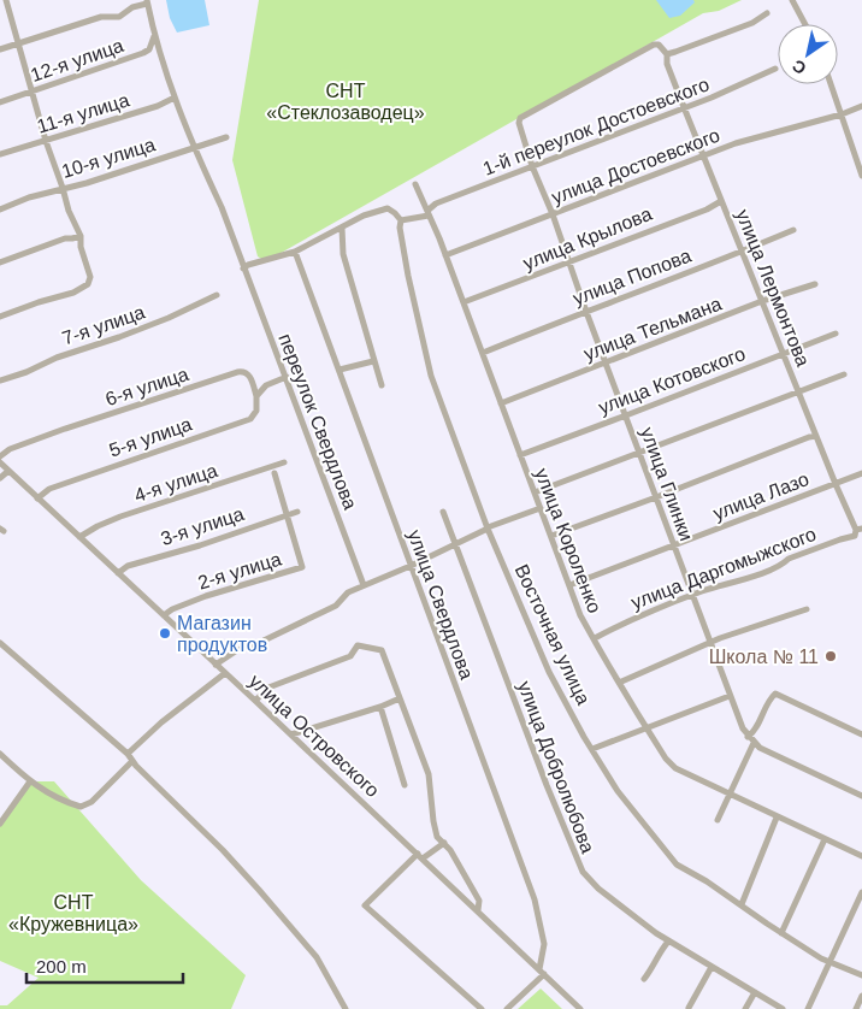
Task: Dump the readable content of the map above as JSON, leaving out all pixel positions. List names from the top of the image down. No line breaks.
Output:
{"streets":{"street":["12-я улица","11-я улица","1-й переулок Достоевского","10-я улица","улица Достоевского","улица Крылова","улица Попова","улица Лермонтова","7-я улица","улица Тельмана","улица Котовского","6-я улица","переулок Свердлова","5-я улица","4-я улица","улица Глинки","улица Лазо","3-я улица","улица Короленко","улица Даргомыжского","2-я улица","улица Свердлова","Восточная улица","улица Островского","улица Добролюбова"]},"crossings":[["12-я улица","переулок Свердлова"],["11-я улица","переулок Свердлова"],["1-й переулок Достоевского","улица Лермонтова"],["1-й переулок Достоевского","улица Глинки"],["1-й переулок Достоевского","улица Короленко"],["1-й переулок Достоевского","Восточная улица"],["10-я улица","переулок Свердлова"],["улица Достоевского","улица Лермонтова"],["улица Достоевского","улица Глинки"],["улица Достоевского","улица Короленко"],["улица Крылова","улица Лермонтова"],["улица Крылова","улица Глинки"],["улица Крылова","улица Короленко"],["улица Попова","улица Лермонтова"],["улица Попова","улица Глинки"],["улица Попова","улица Короленко"],["улица Лермонтова","улица Тельмана"],["улица Лермонтова","улица Котовского"],["улица Лермонтова","улица Глинки"],["улица Лермонтова","улица Лазо"],["улица Лермонтова","улица Даргомыжского"],["улица Тельмана","улица Глинки"],["улица Тельмана","улица Короленко"],["улица Котовского","улица Глинки"],["улица Котовского","улица Короленко"],["6-я улица","5-я улица"],["5-я улица","улица Островского"],["4-я улица","улица Островского"],["улица Глинки","улица Лазо"],["улица Глинки","улица Даргомыжского"],["улица Лазо","улица Короленко"],["3-я улица","2-я улица"],["3-я улица","улица Островского"],["улица Короленко","улица Даргомыжского"],["2-я улица","улица Островского"],["улица Свердлова","улица Островского"]],"parks":["СНТ «Стеклозаводец»","СНТ «Кружевница»"],"places":["Магазин продуктов","Школа № 11"],"scale_bar":"200 m","north":"bottom left"}
